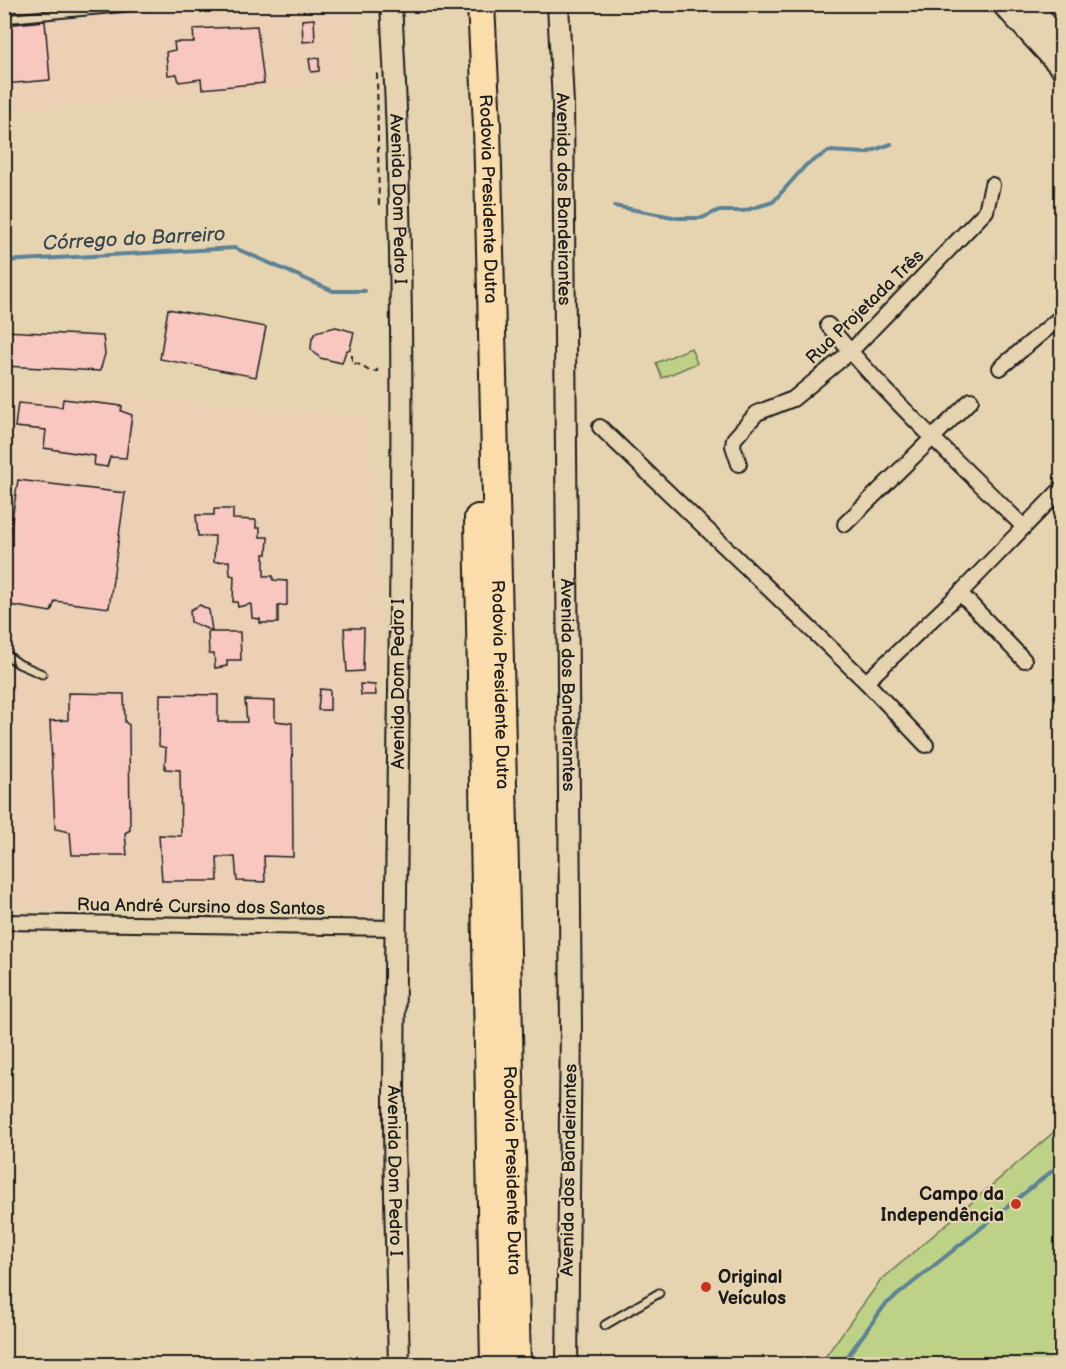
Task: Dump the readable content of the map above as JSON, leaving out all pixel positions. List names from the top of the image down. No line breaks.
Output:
{"streets":{"highway":["Rodovia Presidente Dutra"],"main road":["Avenida Dom Pedro I","Avenida dos Bandeirantes"],"street":["Rua Projetada Três","Rua André Cursino dos Santos"]},"crossings":[["Avenida Dom Pedro I","Rua André Cursino dos Santos"]],"water":["Córrego do Barreiro"],"places":["Campo da Independência","Original Veículos"]}
